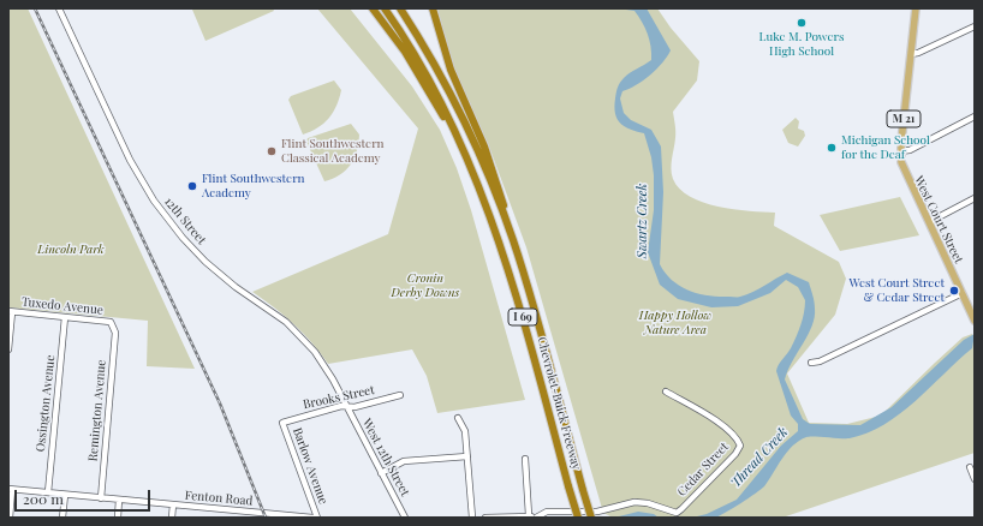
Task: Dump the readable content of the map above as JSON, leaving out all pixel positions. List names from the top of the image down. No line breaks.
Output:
{"streets":{"highway":["I 69","Chevrolet-Buick Freeway"],"main road":["M 21","West Court Street"],"street":["12th Street","Tuxedo Avenue","Brooks Street","Ossington Avenue","Remington Avenue","West 12th Street","Barlow Avenue","Cedar Street","Fenton Road"]},"crossings":[["12th Street","Brooks Street"],["12th Street","West 12th Street"],["Tuxedo Avenue","Ossington Avenue"],["Tuxedo Avenue","Remington Avenue"],["Brooks Street","West 12th Street"],["Brooks Street","Barlow Avenue"],["Ossington Avenue","Fenton Road"],["Remington Avenue","Fenton Road"]],"water":["Swartz Creek","Thread Creek"],"parks":["Lincoln Park","Cronin Derby Downs","Happy Hollow Nature Area"],"places":["Luke M. Powers High School","Michigan School for the Deaf","Flint Southwestern Classical Academy","Flint Southwestern Academy","West Court Street & Cedar Street"],"scale_bar":"200 m"}
